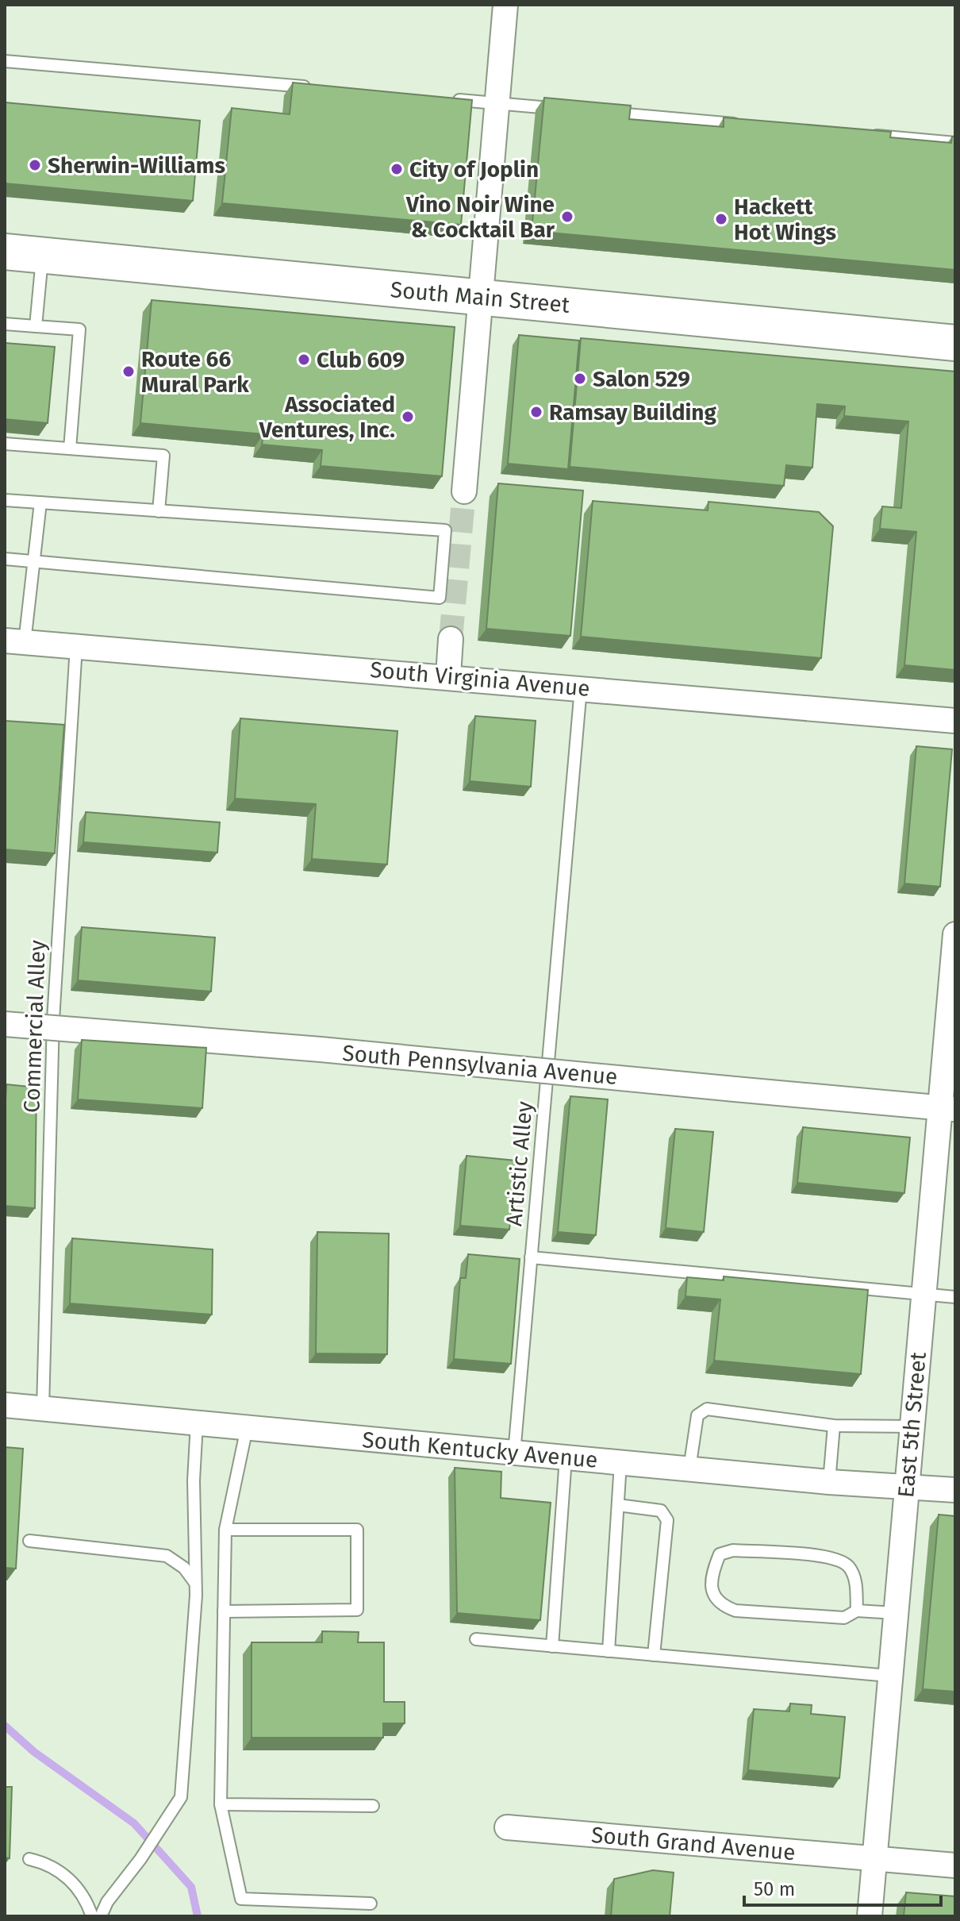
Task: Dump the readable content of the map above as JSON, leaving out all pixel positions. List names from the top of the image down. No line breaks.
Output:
{"streets":{"main road":["South Main Street"],"street":["South Virginia Avenue","South Pennsylvania Avenue","East 5th Street","South Kentucky Avenue","South Grand Avenue"],"lane":["Commercial Alley","Artistic Alley"]},"crossings":[["South Virginia Avenue","Commercial Alley"],["South Virginia Avenue","Artistic Alley"],["Commercial Alley","South Kentucky Avenue"],["South Pennsylvania Avenue","East 5th Street"],["Artistic Alley","South Kentucky Avenue"],["East 5th Street","South Kentucky Avenue"],["East 5th Street","South Grand Avenue"]],"places":["Sherwin-Williams","City of Joplin","Vino Noir Wine & Cocktail Bar","Hackett Hot Wings","Club 609","Route 66 Mural Park","Salon 529","Ramsay Building","Associated Ventures, Inc."],"scale_bar":"50 m"}
